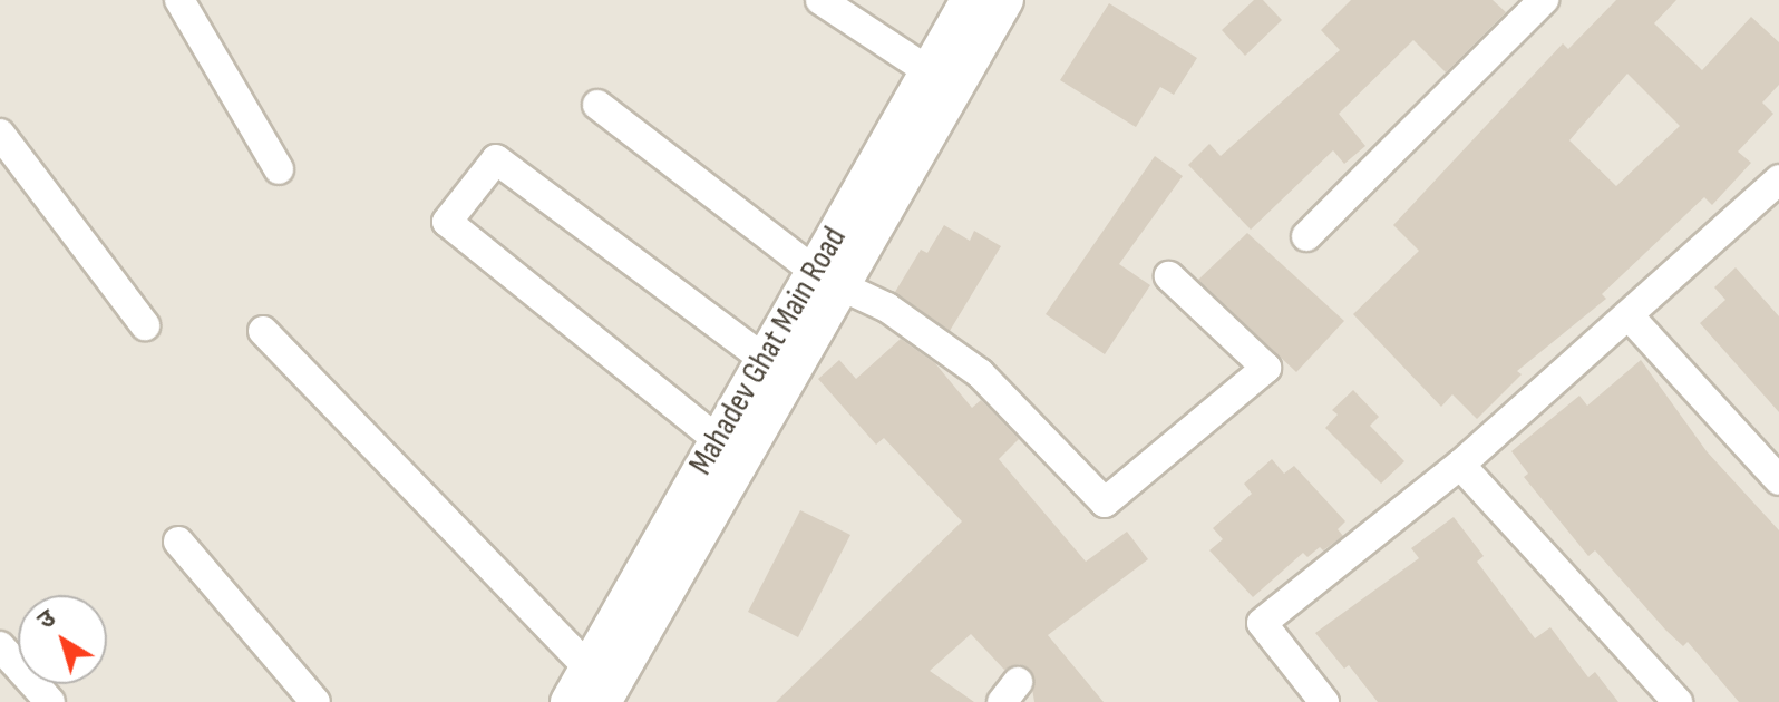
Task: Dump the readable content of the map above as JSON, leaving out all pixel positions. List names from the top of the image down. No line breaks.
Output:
{"streets":{"street":["Mahadev Ghat Main Road"]},"north":"top left"}
